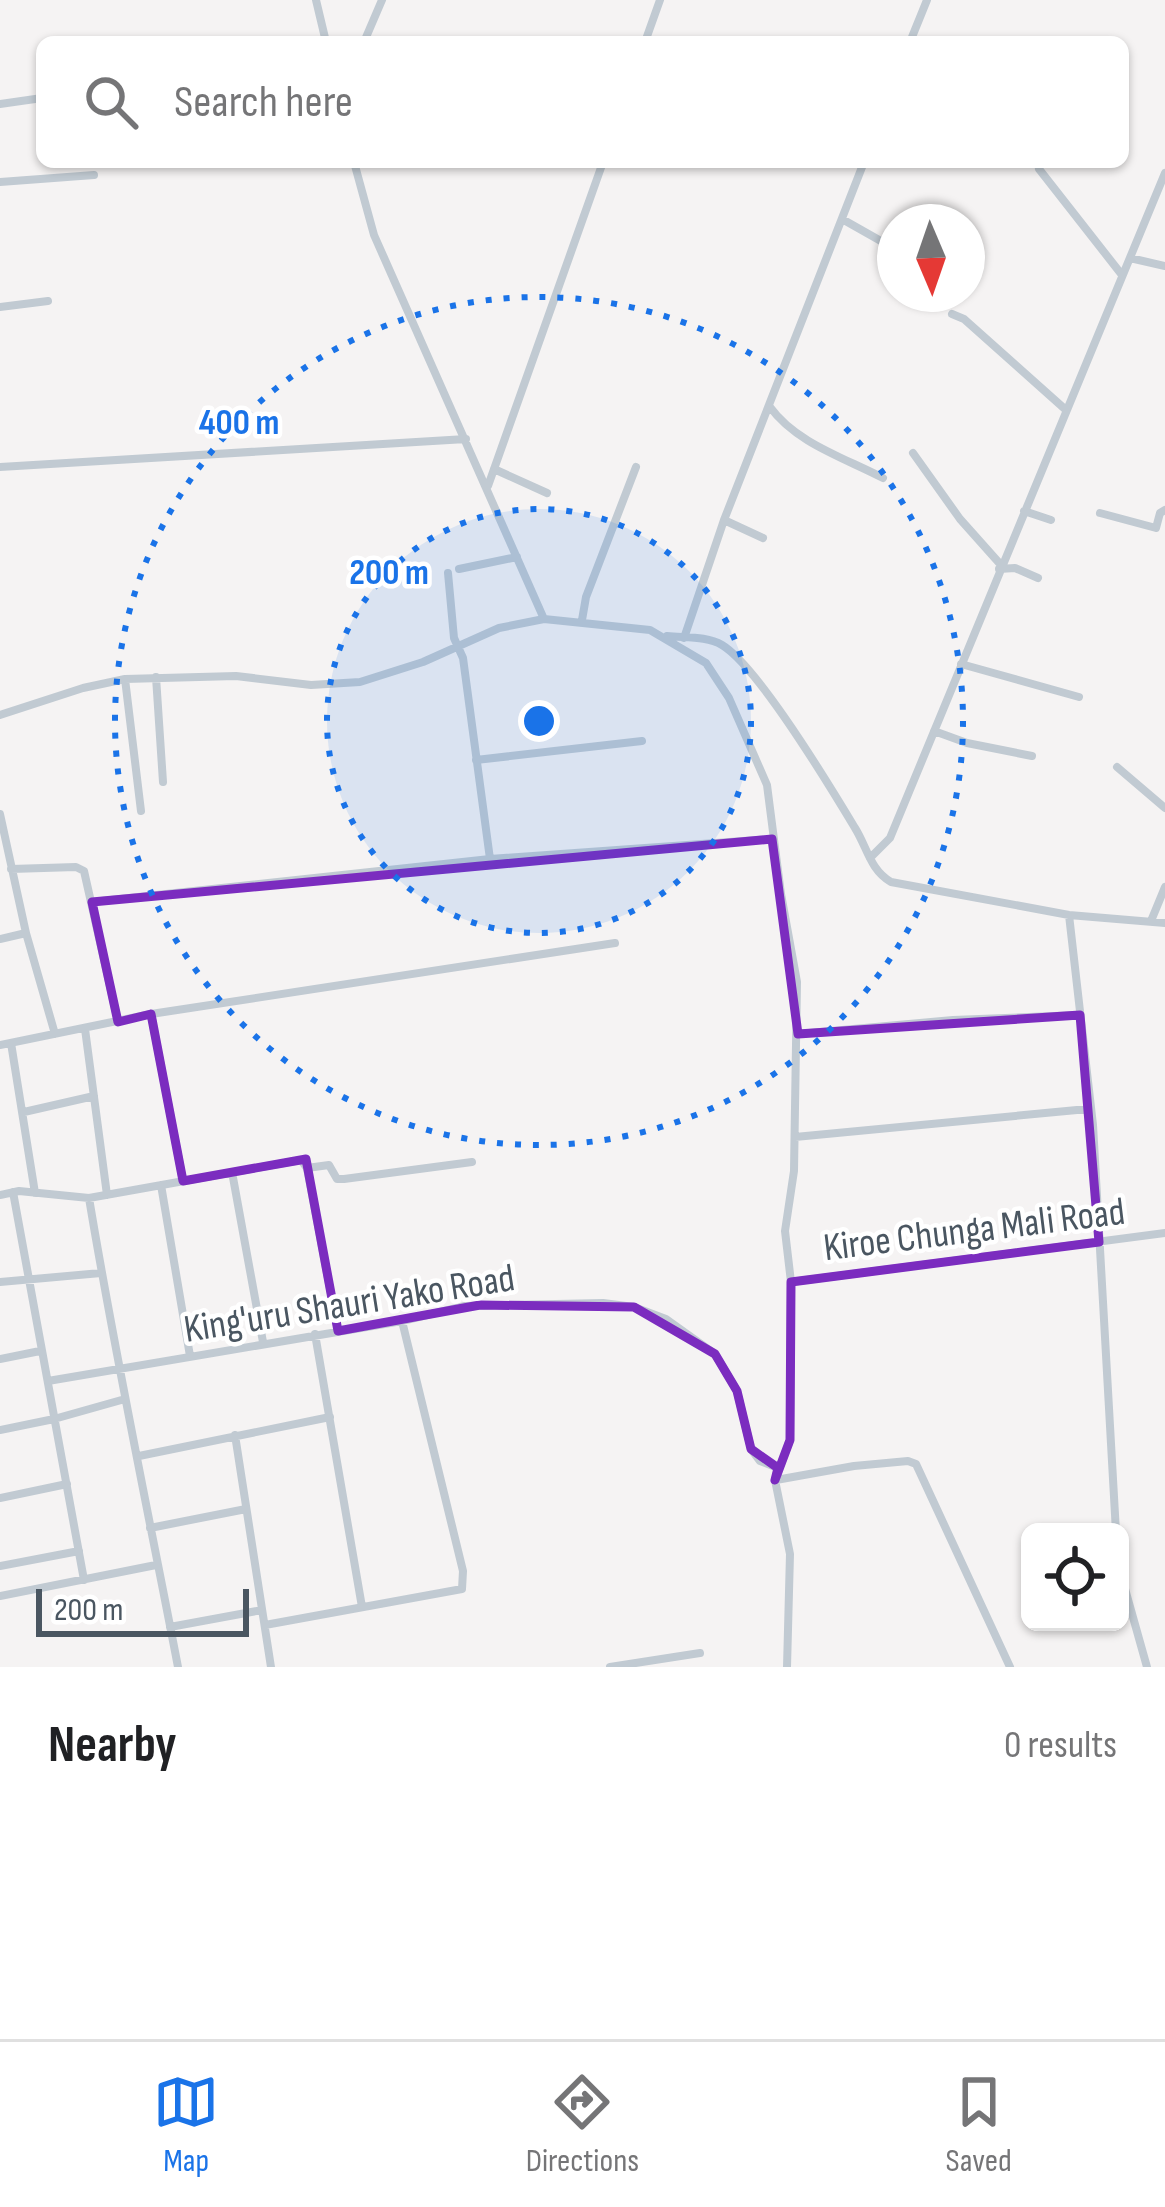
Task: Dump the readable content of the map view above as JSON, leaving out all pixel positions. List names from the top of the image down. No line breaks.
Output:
{"streets":{"street":["Kiroe Chunga Mali Road","King'uru Shauri Yako Road"]},"crossings":[["Kiroe Chunga Mali Road","King'uru Shauri Yako Road"]],"scale_bar":"200 m","north":"bottom","page":{"search":"Search here","scale":"200 m","heading":["Nearby","0 results"],"nav":["Map","Directions","Saved"]},"rings":["400 m","200 m"]}
